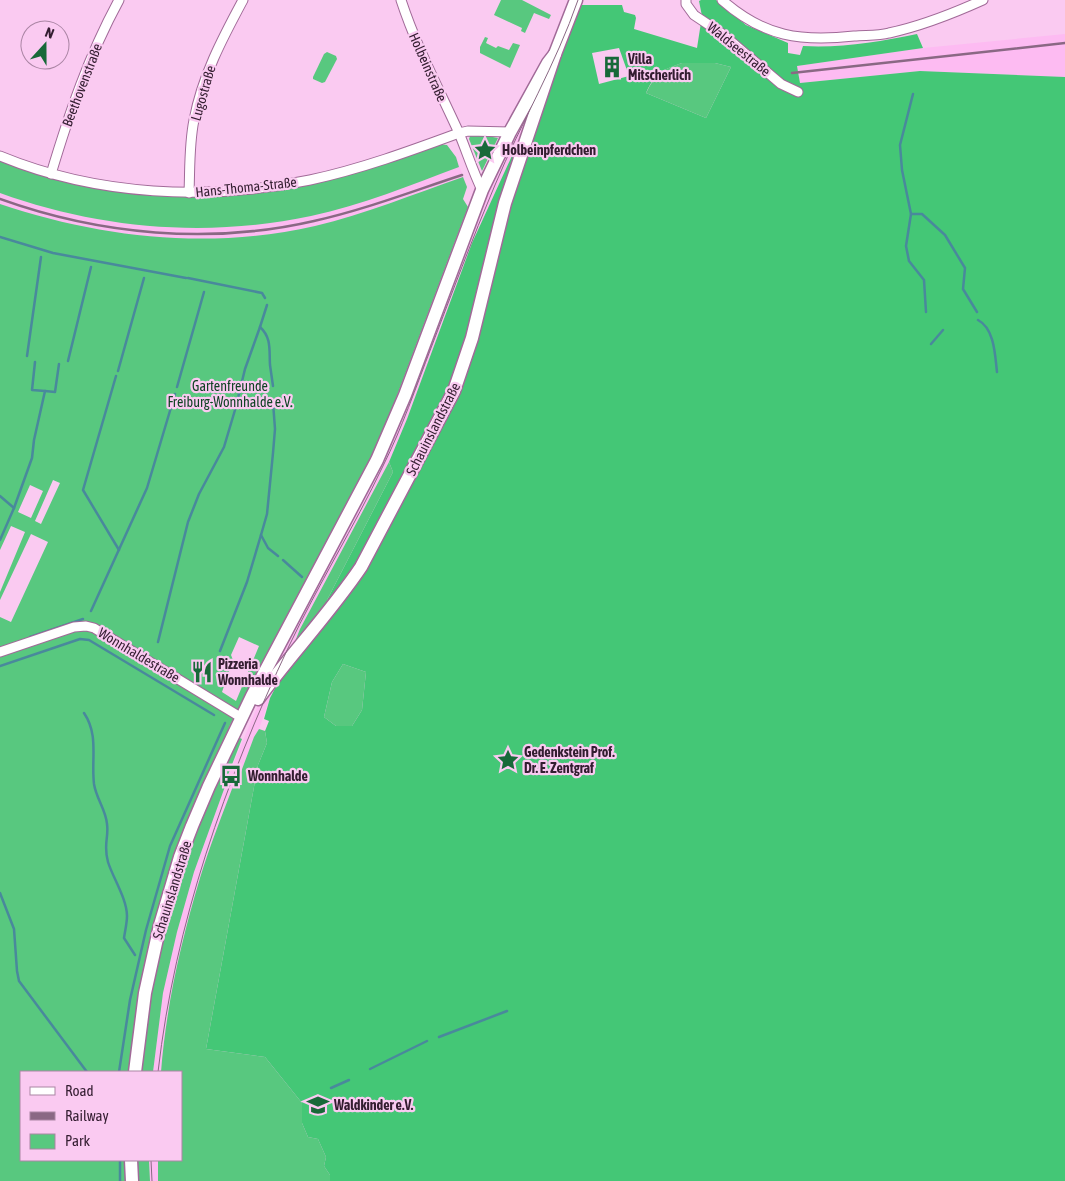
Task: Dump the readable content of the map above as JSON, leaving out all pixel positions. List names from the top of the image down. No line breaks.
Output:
{"streets":{"main road":["Schauinslandstraße"],"street":["Waldseestraße","Holbeinstraße","Beethovenstraße","Lugostraße","Hans-Thoma-Straße","Wonnhaldestraße"]},"crossings":[["Holbeinstraße","Hans-Thoma-Straße"],["Holbeinstraße","Schauinslandstraße"],["Beethovenstraße","Hans-Thoma-Straße"],["Lugostraße","Hans-Thoma-Straße"],["Schauinslandstraße","Wonnhaldestraße"]],"parks":["Gartenfreunde Freiburg-Wonnhalde e.V."],"places":{"building":["Villa Mitscherlich"],"place":["Holbeinpferdchen","Gedenkstein Prof. Dr. E. Zentgraf"],"restaurant":["Pizzeria Wonnhalde"],"bus stop":["Wonnhalde"],"school or university":["Waldkinder e.V."]},"legend":["Road","Railway","Park"],"north":"top"}
